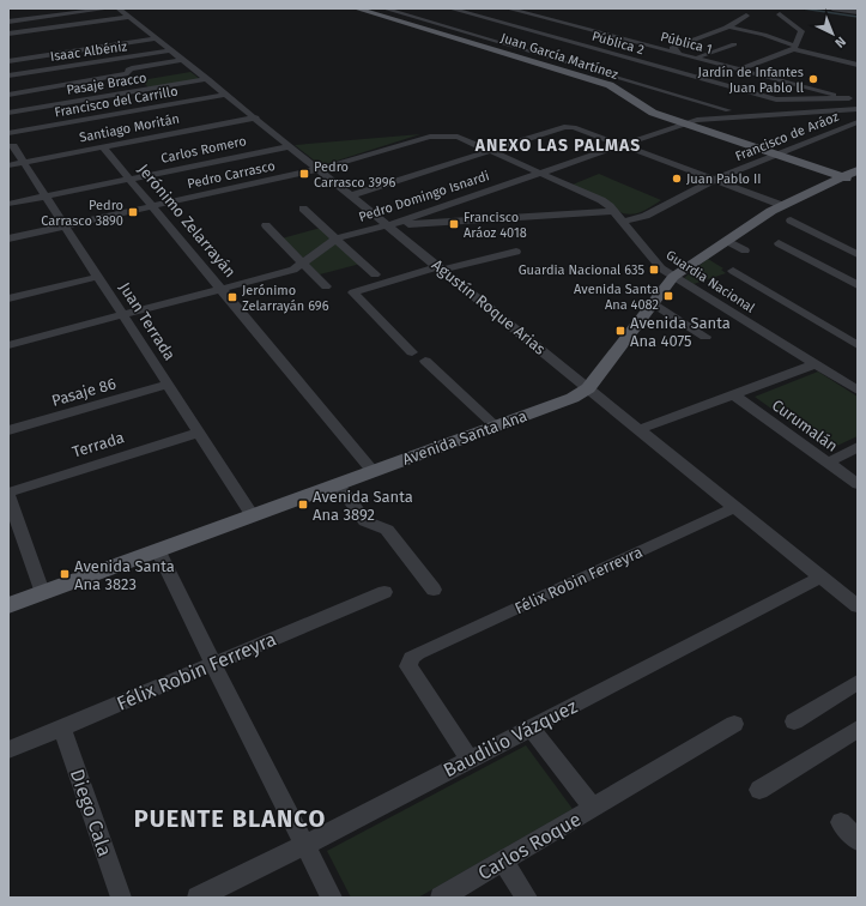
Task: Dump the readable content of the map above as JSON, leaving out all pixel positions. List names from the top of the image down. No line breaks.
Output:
{"streets":{"main road":["Juan García Martínez","Avenida Santa Ana"],"street":["Pública 2","Pública 1","Isaac Albéniz","Pasaje Bracco","Francisco del Carrillo","Santiago Moritán","Francisco de Aráoz","Carlos Romero","Pedro Carrasco","Pedro Domingo Isnardi","Jerónimo Zelarrayán","Guardia Nacional","Agustín Roque Arias","Juan Terrada","Pasaje 86","Curumalán","Terrada","Félix Robin Ferreyra","Baudilio Vázquez","Diego Cala","Carlos Roque"]},"crossings":[["Pública 2","Pública 1"],["Isaac Albéniz","Agustín Roque Arias"],["Juan García Martínez","Francisco de Aráoz"],["Juan García Martínez","Pedro Domingo Isnardi"],["Juan García Martínez","Avenida Santa Ana"],["Pasaje Bracco","Agustín Roque Arias"],["Francisco del Carrillo","Agustín Roque Arias"],["Santiago Moritán","Jerónimo Zelarrayán"],["Santiago Moritán","Agustín Roque Arias"],["Santiago Moritán","Juan Terrada"],["Francisco de Aráoz","Guardia Nacional"],["Carlos Romero","Jerónimo Zelarrayán"],["Carlos Romero","Agustín Roque Arias"],["Carlos Romero","Juan Terrada"],["Pedro Carrasco","Jerónimo Zelarrayán"],["Pedro Carrasco","Guardia Nacional"],["Pedro Carrasco","Agustín Roque Arias"],["Pedro Carrasco","Juan Terrada"],["Pedro Domingo Isnardi","Jerónimo Zelarrayán"],["Pedro Domingo Isnardi","Guardia Nacional"],["Pedro Domingo Isnardi","Agustín Roque Arias"],["Pedro Domingo Isnardi","Juan Terrada"],["Jerónimo Zelarrayán","Avenida Santa Ana"],["Guardia Nacional","Avenida Santa Ana"],["Agustín Roque Arias","Avenida Santa Ana"],["Agustín Roque Arias","Félix Robin Ferreyra"],["Agustín Roque Arias","Baudilio Vázquez"],["Juan Terrada","Pasaje 86"],["Juan Terrada","Avenida Santa Ana"],["Juan Terrada","Terrada"],["Félix Robin Ferreyra","Baudilio Vázquez"],["Félix Robin Ferreyra","Diego Cala"]],"districts":["ANEXO LAS PALMAS","PUENTE BLANCO"],"places":{"other":["Jardín de Infantes Juan Pablo ll","Juan Pablo II"],"transit":["Pedro Carrasco 3996","Pedro Carrasco 3890","Francisco Aráoz 4018","Guardia Nacional 635","Avenida Santa Ana 4082","Jerónimo Zelarrayán 696","Avenida Santa Ana 4075","Avenida Santa Ana 3892","Avenida Santa Ana 3823"]},"north":"bottom right"}
